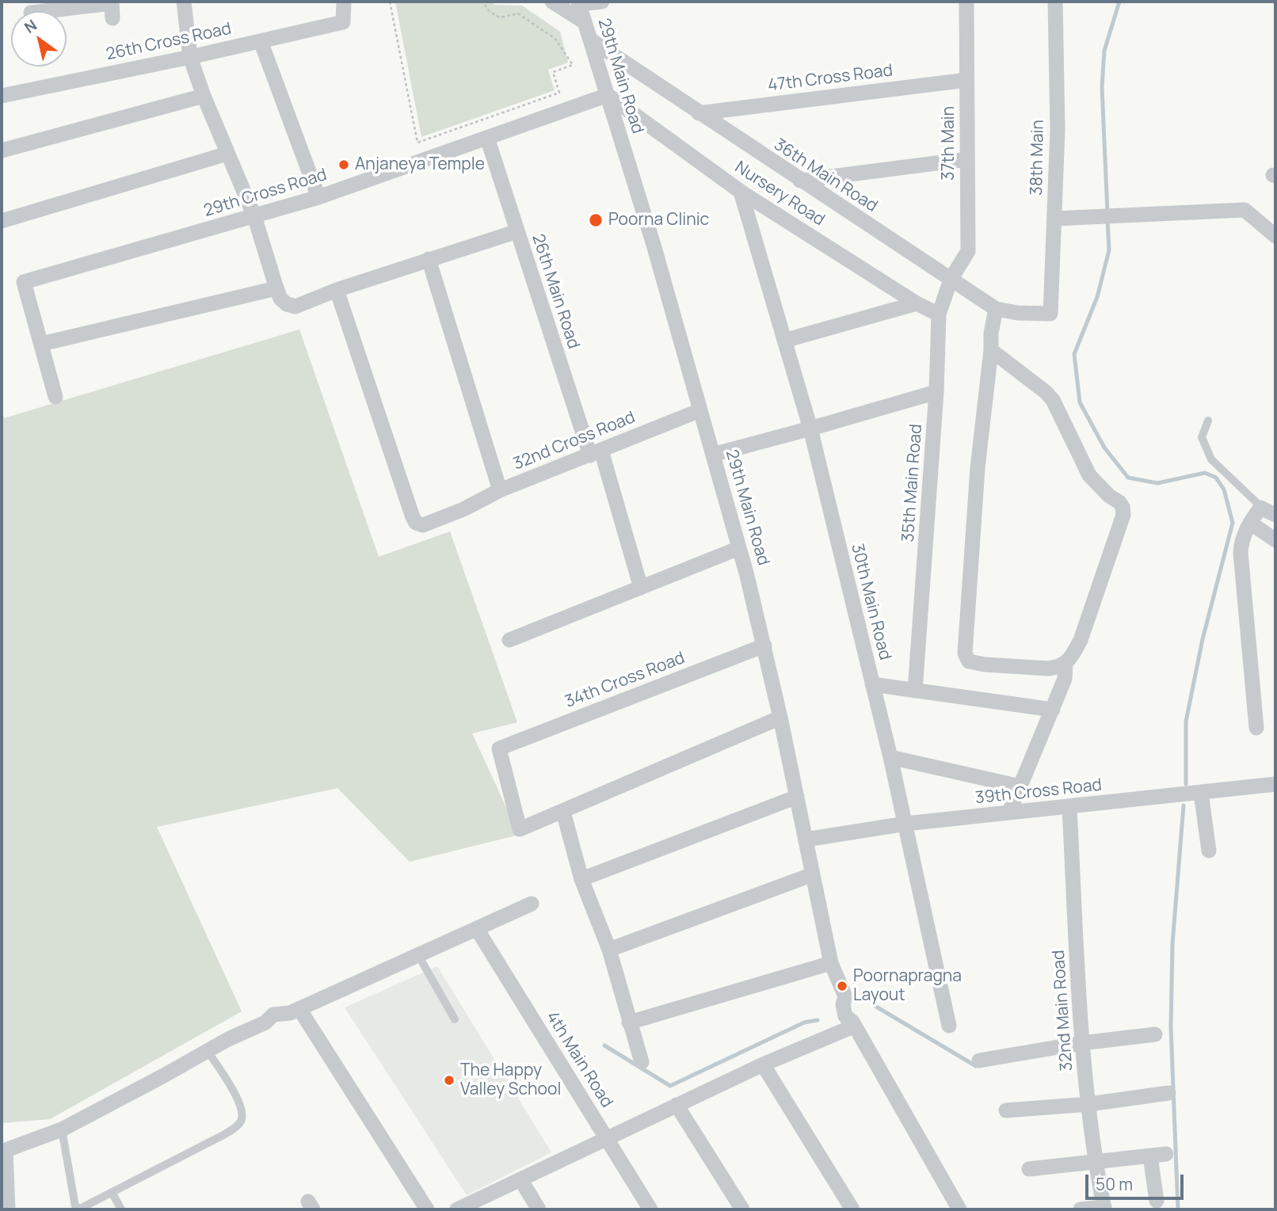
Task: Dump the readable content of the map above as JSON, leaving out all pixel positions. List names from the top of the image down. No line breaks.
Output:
{"streets":{"street":["26th Cross Road","29th Main Road","47th Cross Road","37th Main","38th Main","36th Main Road","29th Cross Road","Nursery Road","26th Main Road","32nd Cross Road","35th Main Road","30th Main Road","34th Cross Road","39th Cross Road","32nd Main Road","4th Main Road"]},"crossings":[["29th Main Road","36th Main Road"],["29th Main Road","29th Cross Road"],["29th Main Road","Nursery Road"],["29th Main Road","32nd Cross Road"],["29th Main Road","34th Cross Road"],["29th Main Road","39th Cross Road"],["47th Cross Road","37th Main"],["47th Cross Road","36th Main Road"],["37th Main","36th Main Road"],["37th Main","35th Main Road"],["38th Main","36th Main Road"],["36th Main Road","35th Main Road"],["29th Cross Road","Nursery Road"],["29th Cross Road","26th Main Road"],["Nursery Road","35th Main Road"],["Nursery Road","30th Main Road"],["26th Main Road","32nd Cross Road"],["30th Main Road","39th Cross Road"],["39th Cross Road","32nd Main Road"]],"places":["Anjaneya Temple","Poorna Clinic","Poornapragna Layout","The Happy Valley School"],"scale_bar":"50 m","north":"top left"}
